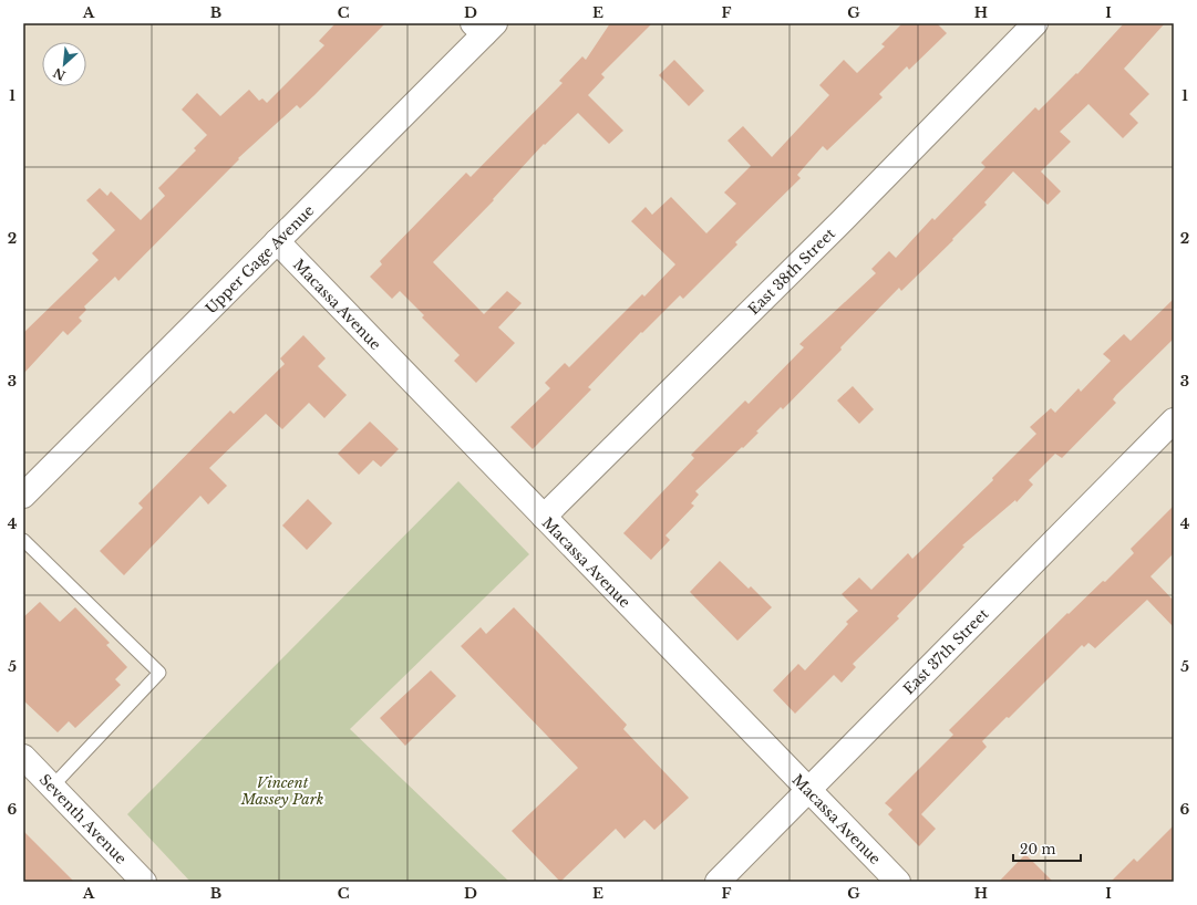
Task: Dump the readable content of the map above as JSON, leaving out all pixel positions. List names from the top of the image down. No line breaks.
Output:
{"streets":{"street":["Upper Gage Avenue","East 38th Street","Macassa Avenue","East 37th Street","Seventh Avenue"]},"crossings":[["Upper Gage Avenue","Macassa Avenue"],["East 38th Street","Macassa Avenue"],["Macassa Avenue","East 37th Street"]],"parks":["Vincent Massey Park"],"scale_bar":"20 m","north":"bottom left","grid":{"columns":["A","B","C","D","E","F","G","H","I"],"rows":["1","2","3","4","5","6"]}}
